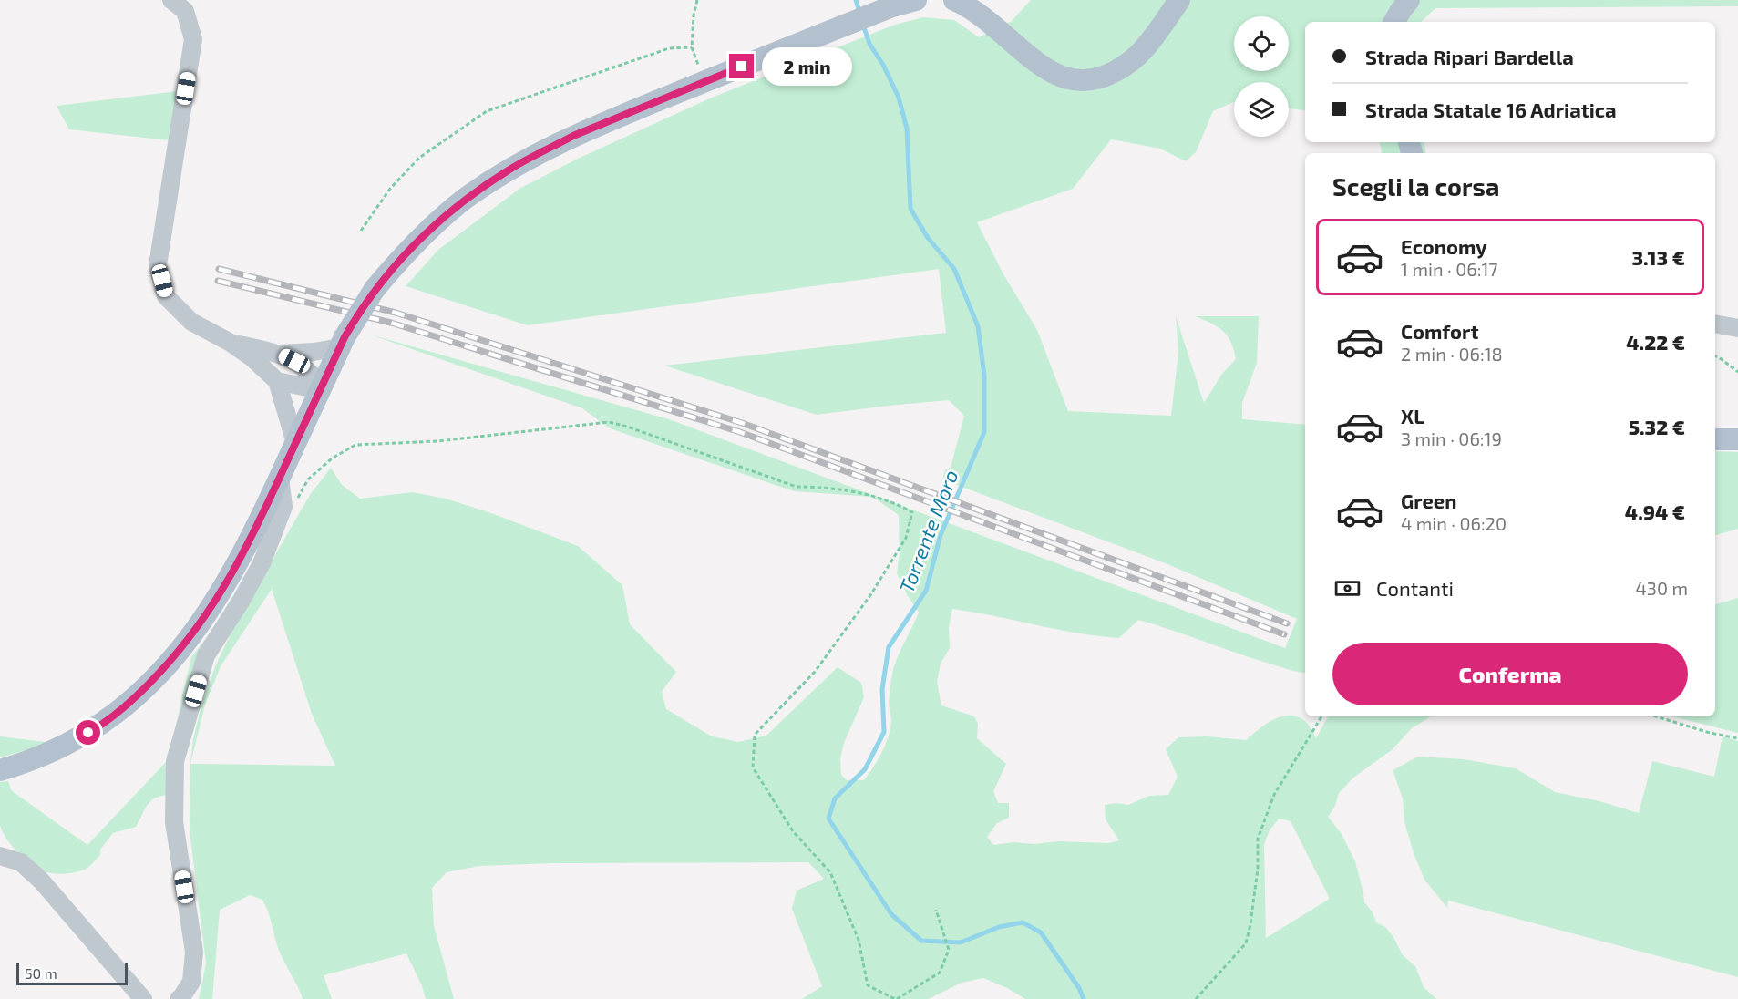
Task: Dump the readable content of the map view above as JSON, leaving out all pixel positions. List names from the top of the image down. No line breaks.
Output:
{"water":["Torrente Moro"],"scale_bar":"50 m","page":{"banner":["Strada Ripari Bardella","Strada Statale 16 Adriatica"],"bubble":"2 min","heading":"Scegli la corsa","list":[{"name":"Economy","note":"1 min · 06:17","value":"3.13 €"},{"name":"Comfort","note":"2 min · 06:18","value":"4.22 €"},{"name":"XL","note":"3 min · 06:19","value":"5.32 €"},{"name":"Green","note":"4 min · 06:20","value":"4.94 €"}],"pay":["Contanti","430 m"],"buttons":"Conferma","scale":"50 m"}}
